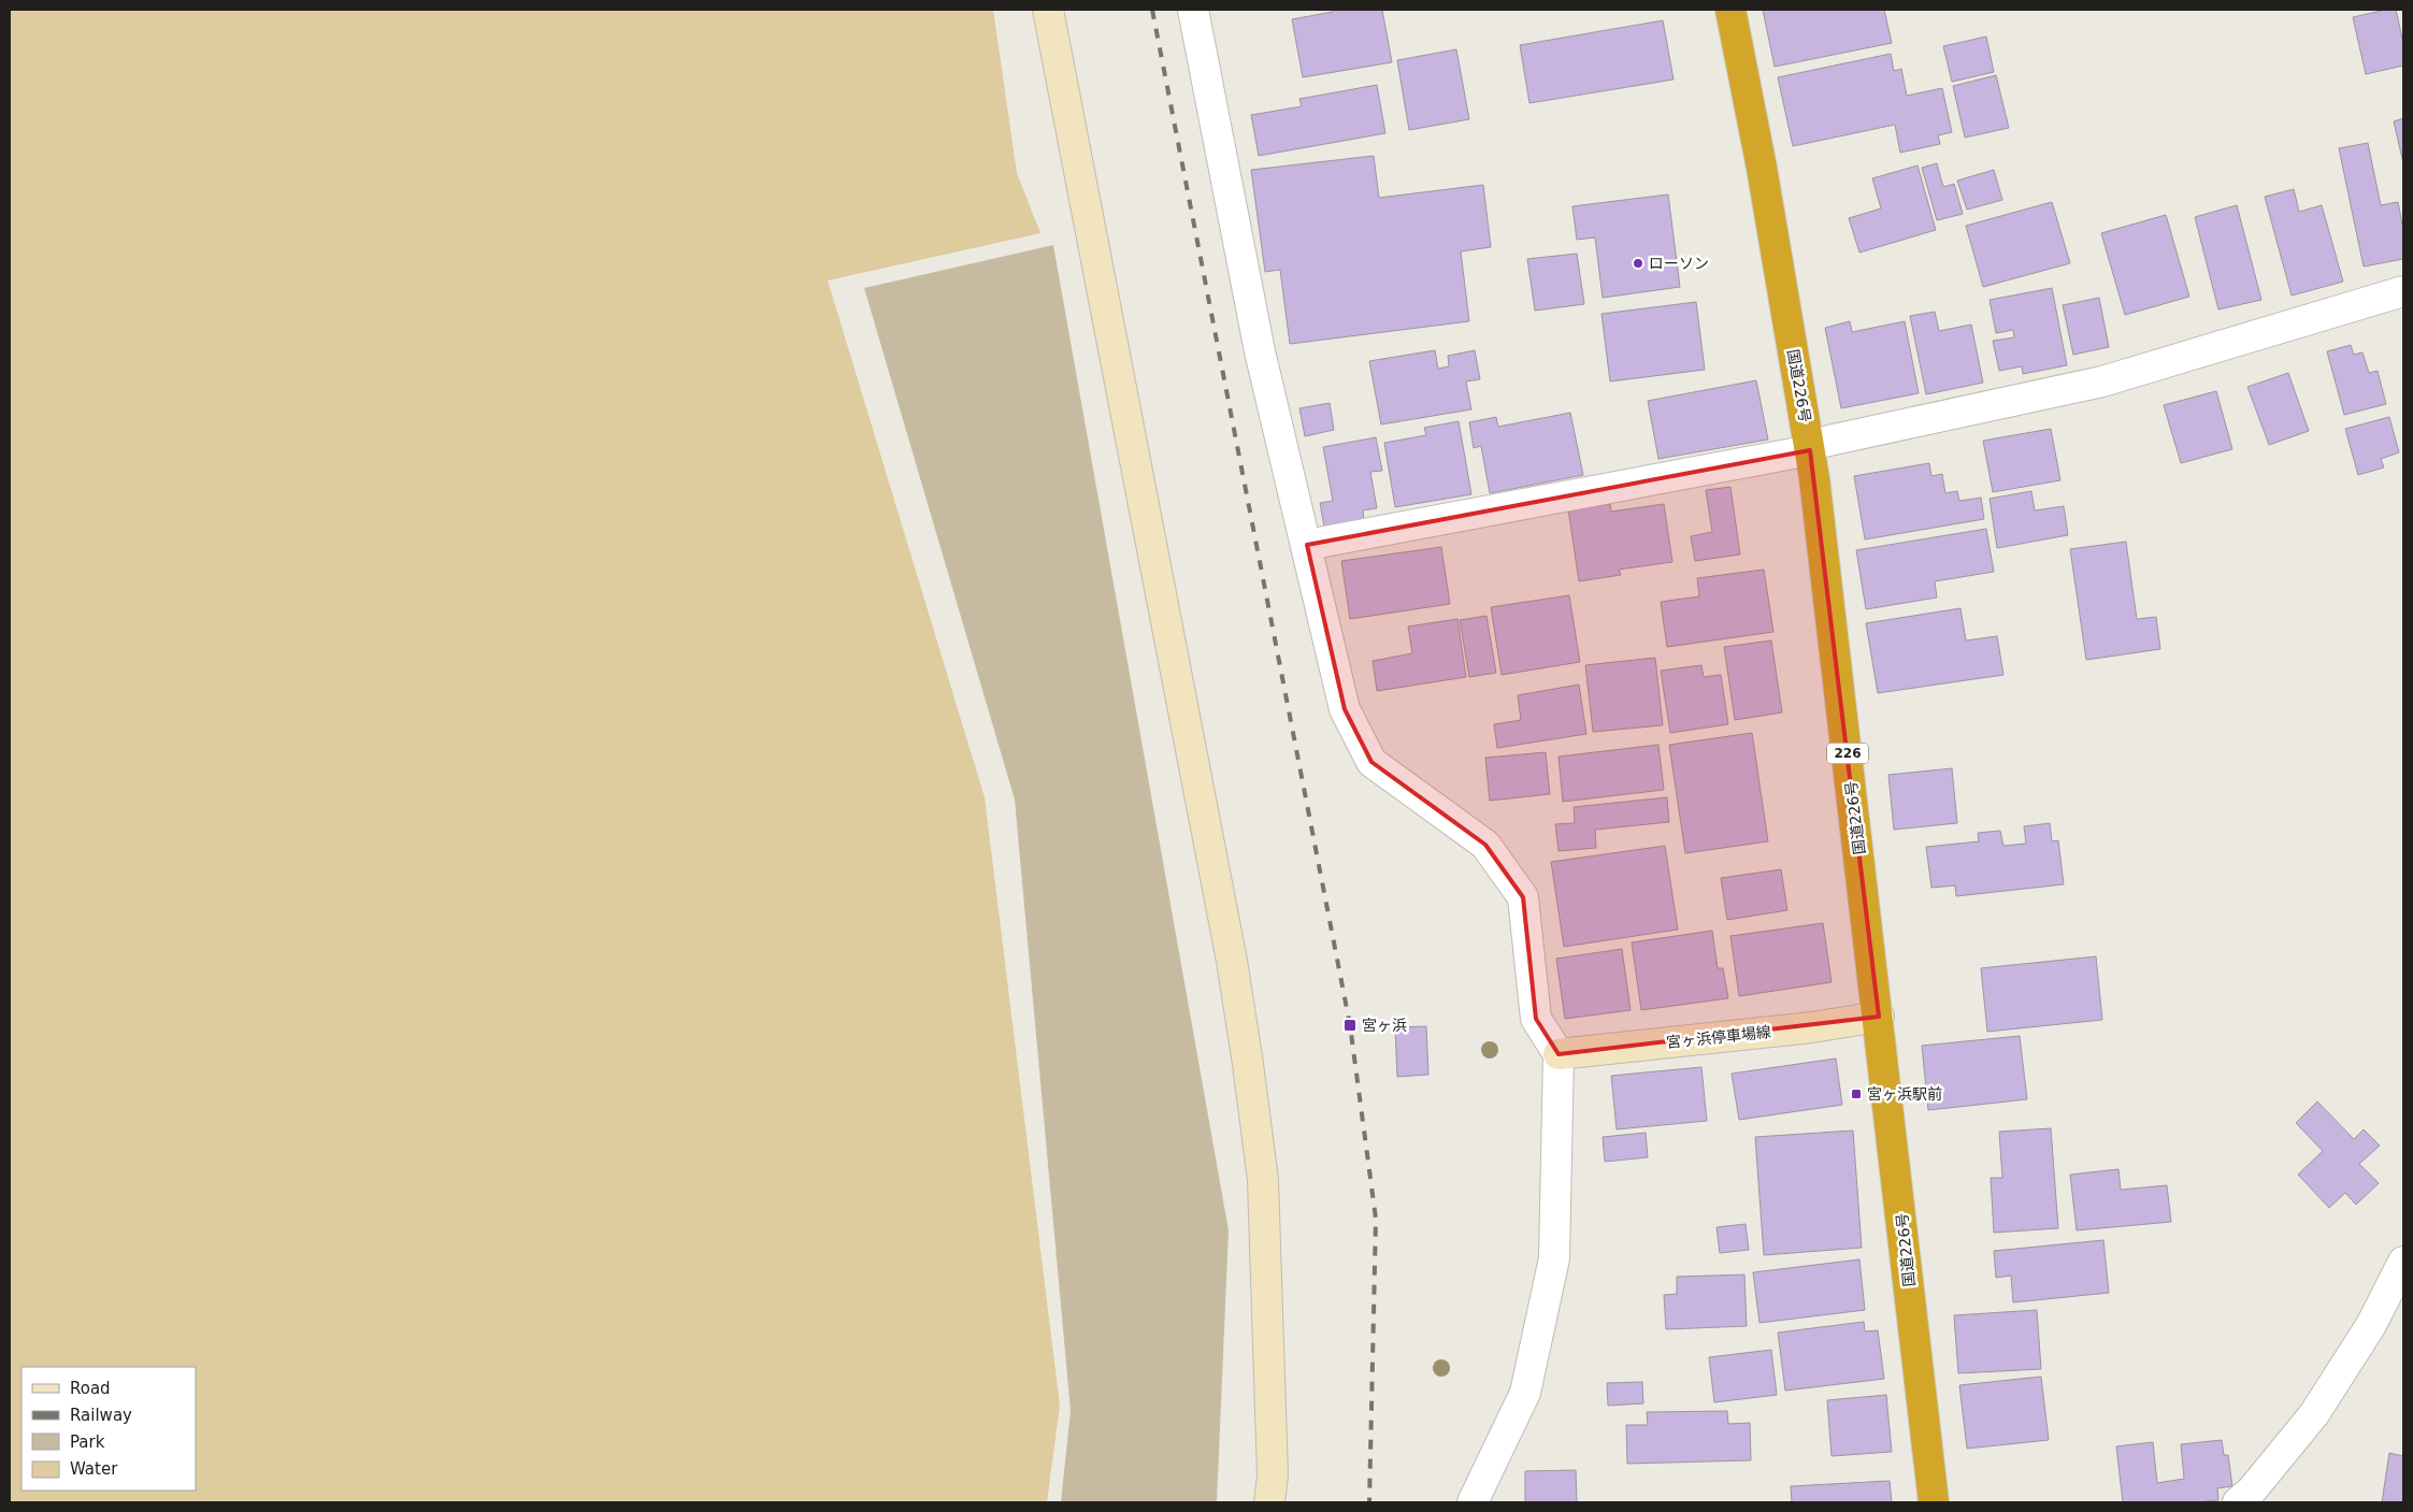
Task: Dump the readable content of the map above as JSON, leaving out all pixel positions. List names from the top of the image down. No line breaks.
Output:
{"streets":{"highway":["国道226号","226"],"street":["宮ヶ浜停車場線"]},"crossings":[["国道226号","宮ヶ浜停車場線"]],"places":{"other":["ローソン"],"transit":["宮ヶ浜","宮ヶ浜駅前"]},"legend":["Road","Railway","Park","Water"]}
